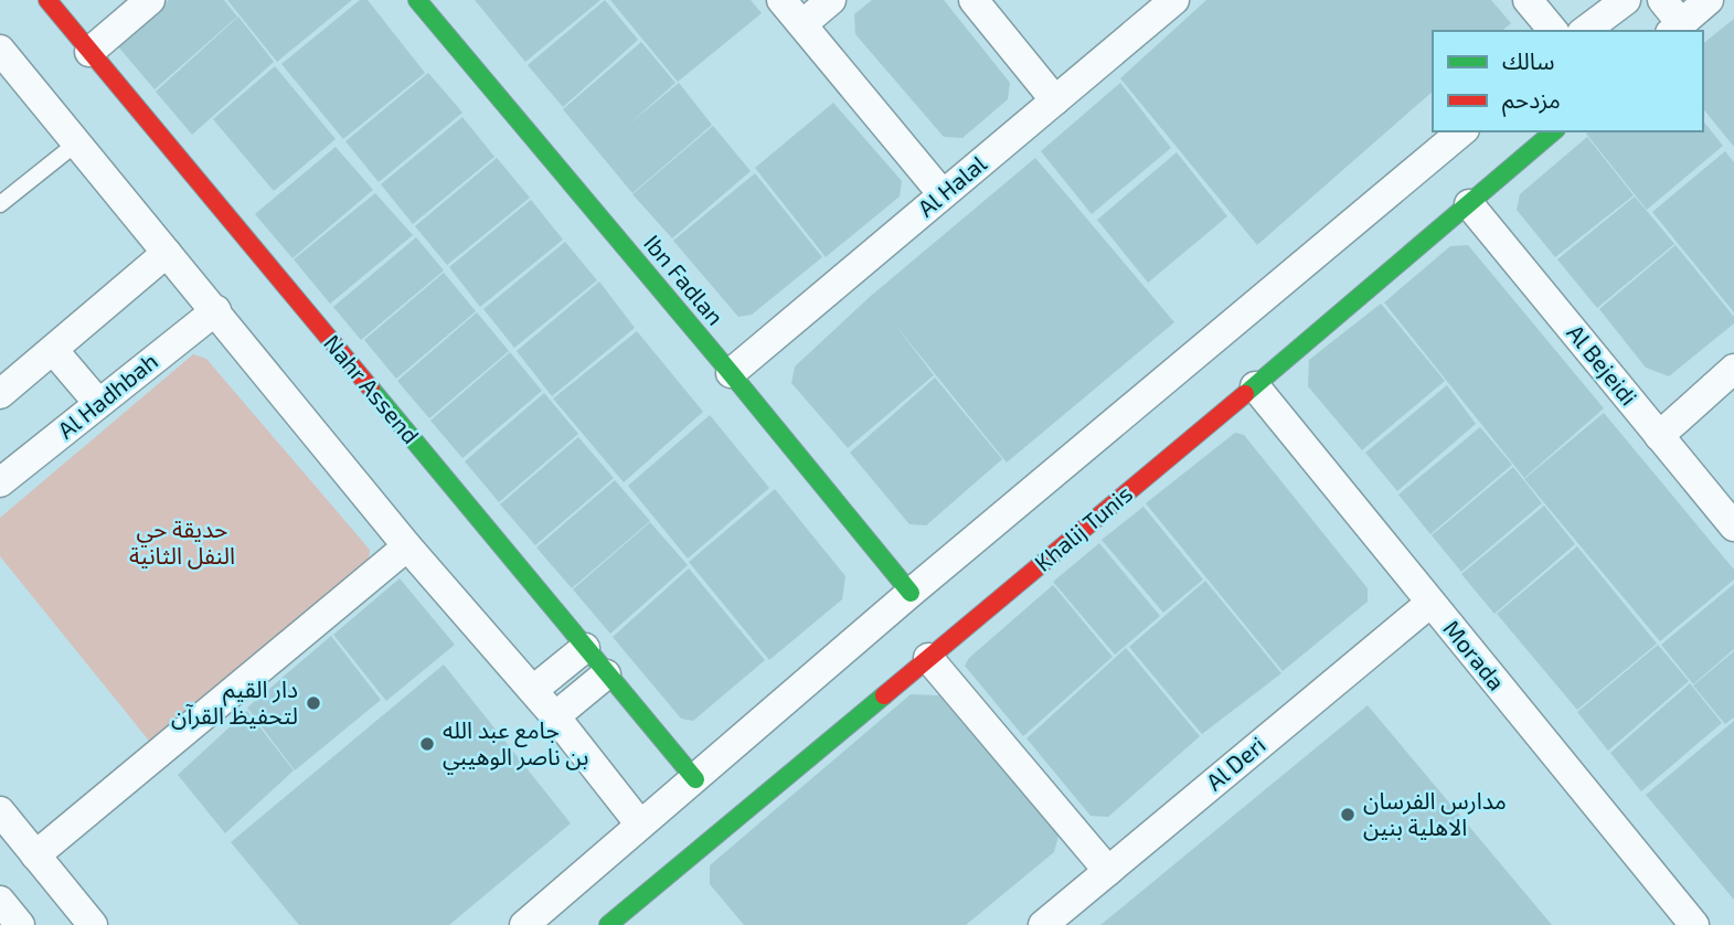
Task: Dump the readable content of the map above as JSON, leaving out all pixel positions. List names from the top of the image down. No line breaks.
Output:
{"streets":{"street":["Al Halal","Ibn Fadlan","Al Bejeidi","Nahr Assend","Al Hadhbah","Khalij Tunis","Morada","Al Deri"]},"crossings":[["Al Halal","Ibn Fadlan"],["Al Bejeidi","Khalij Tunis"],["Khalij Tunis","Morada"],["Morada","Al Deri"]],"parks":["حديقة حي النفل الثانية"],"places":["دار القيم لتحفيظ القرآن","جامع عبد الله بن ناصر الوهيبي","مدارس الفرسان الاهلية بنين"],"legend":["سالك","مزدحم"]}
